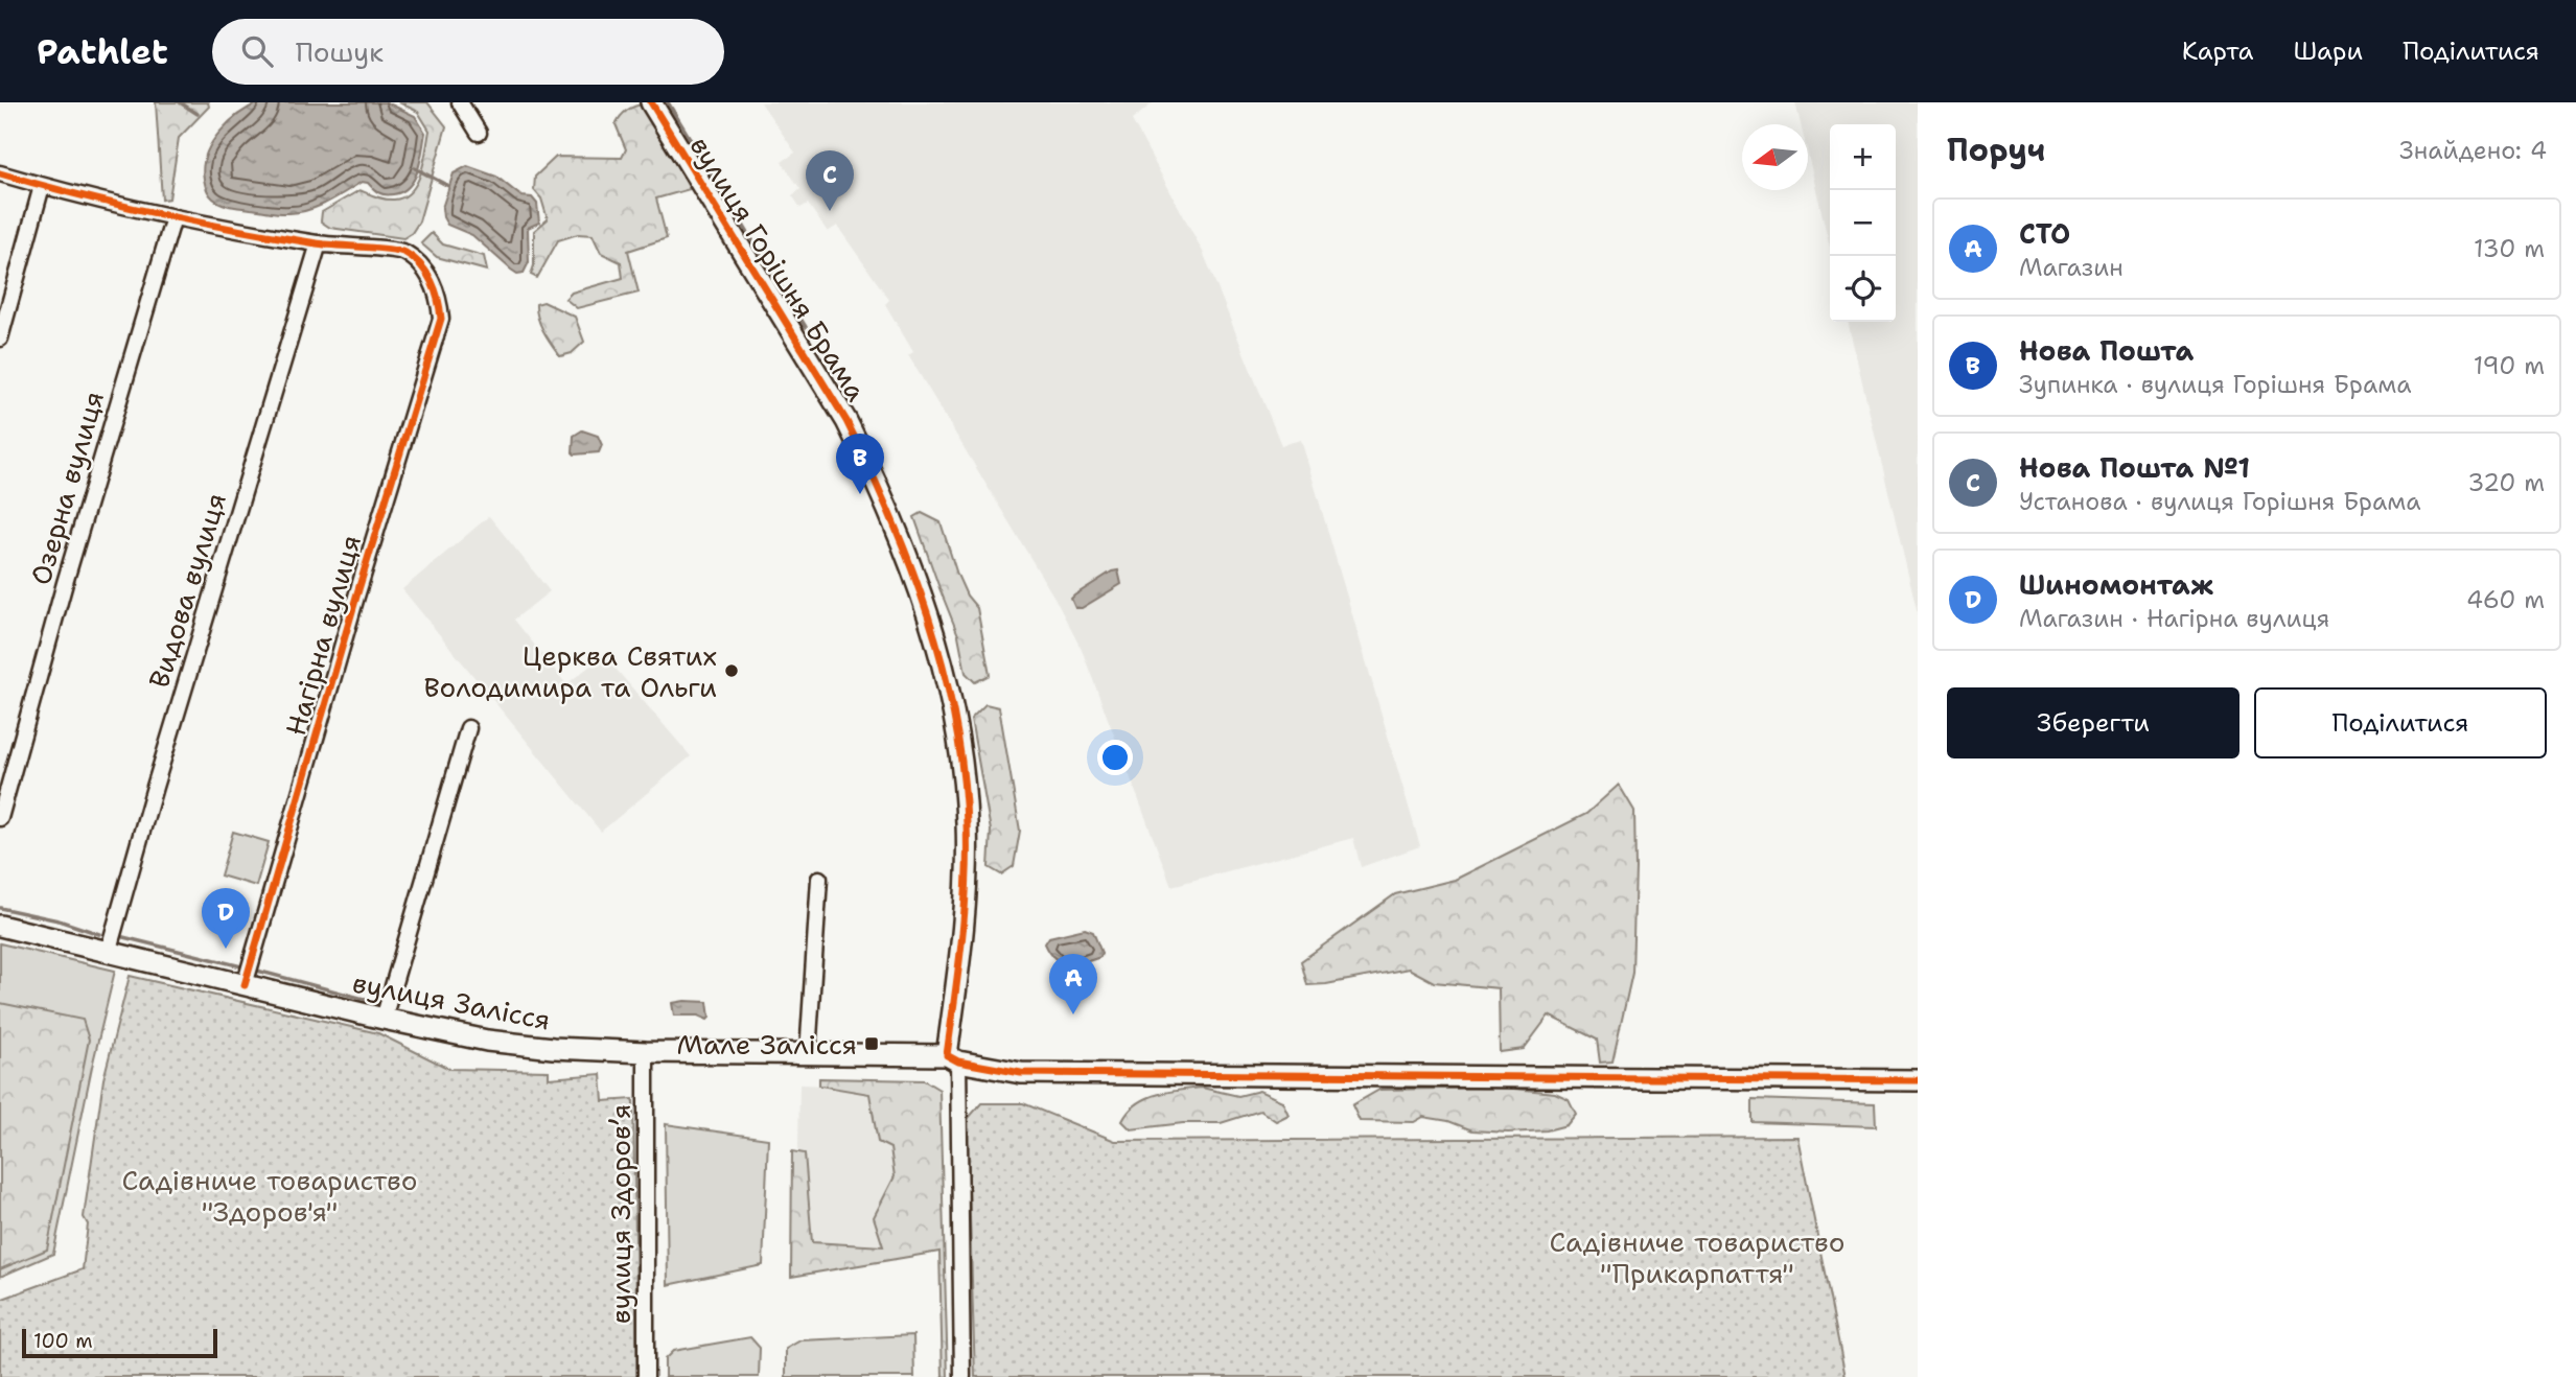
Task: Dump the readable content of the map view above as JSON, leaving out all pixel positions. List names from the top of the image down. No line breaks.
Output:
{"streets":{"main road":["вулиця Горішня Брама","вулиця Залісся"],"street":["Озерна вулиця","Видова вулиця","Нагірна вулиця","вулиця Здоровʼя"]},"crossings":[["вулиця Горішня Брама","вулиця Залісся"],["Видова вулиця","Нагірна вулиця"],["Видова вулиця","вулиця Залісся"],["Нагірна вулиця","вулиця Залісся"],["вулиця Залісся","вулиця Здоровʼя"]],"parks":["Садівниче товариство \"Здоров'я\"","Садівниче товариство \"Прикарпаття\""],"places":{"other":["Церква Святих Володимира та Ольги"],"transit":["Мале Залісся"]},"scale_bar":"100 m","north":"left","page":{"header":"Pathlet","search":"Пошук","nav":["Карта","Шари","Поділитися"],"heading":["Поруч","Знайдено: 4"],"map_buttons":["+","−"],"pins":["C","B","D","A"],"list":[{"mark":"A","name":"СТО","note":"Магазин","value":"130 m"},{"mark":"B","name":"Нова Пошта","note":"Зупинка · вулиця Горішня Брама","value":"190 m"},{"mark":"C","name":"Нова Пошта №1","note":"Установа · вулиця Горішня Брама","value":"320 m"},{"mark":"D","name":"Шиномонтаж","note":"Магазин · Нагірна вулиця","value":"460 m"}],"buttons":["Зберегти","Поділитися"],"scale":"100 m"}}
